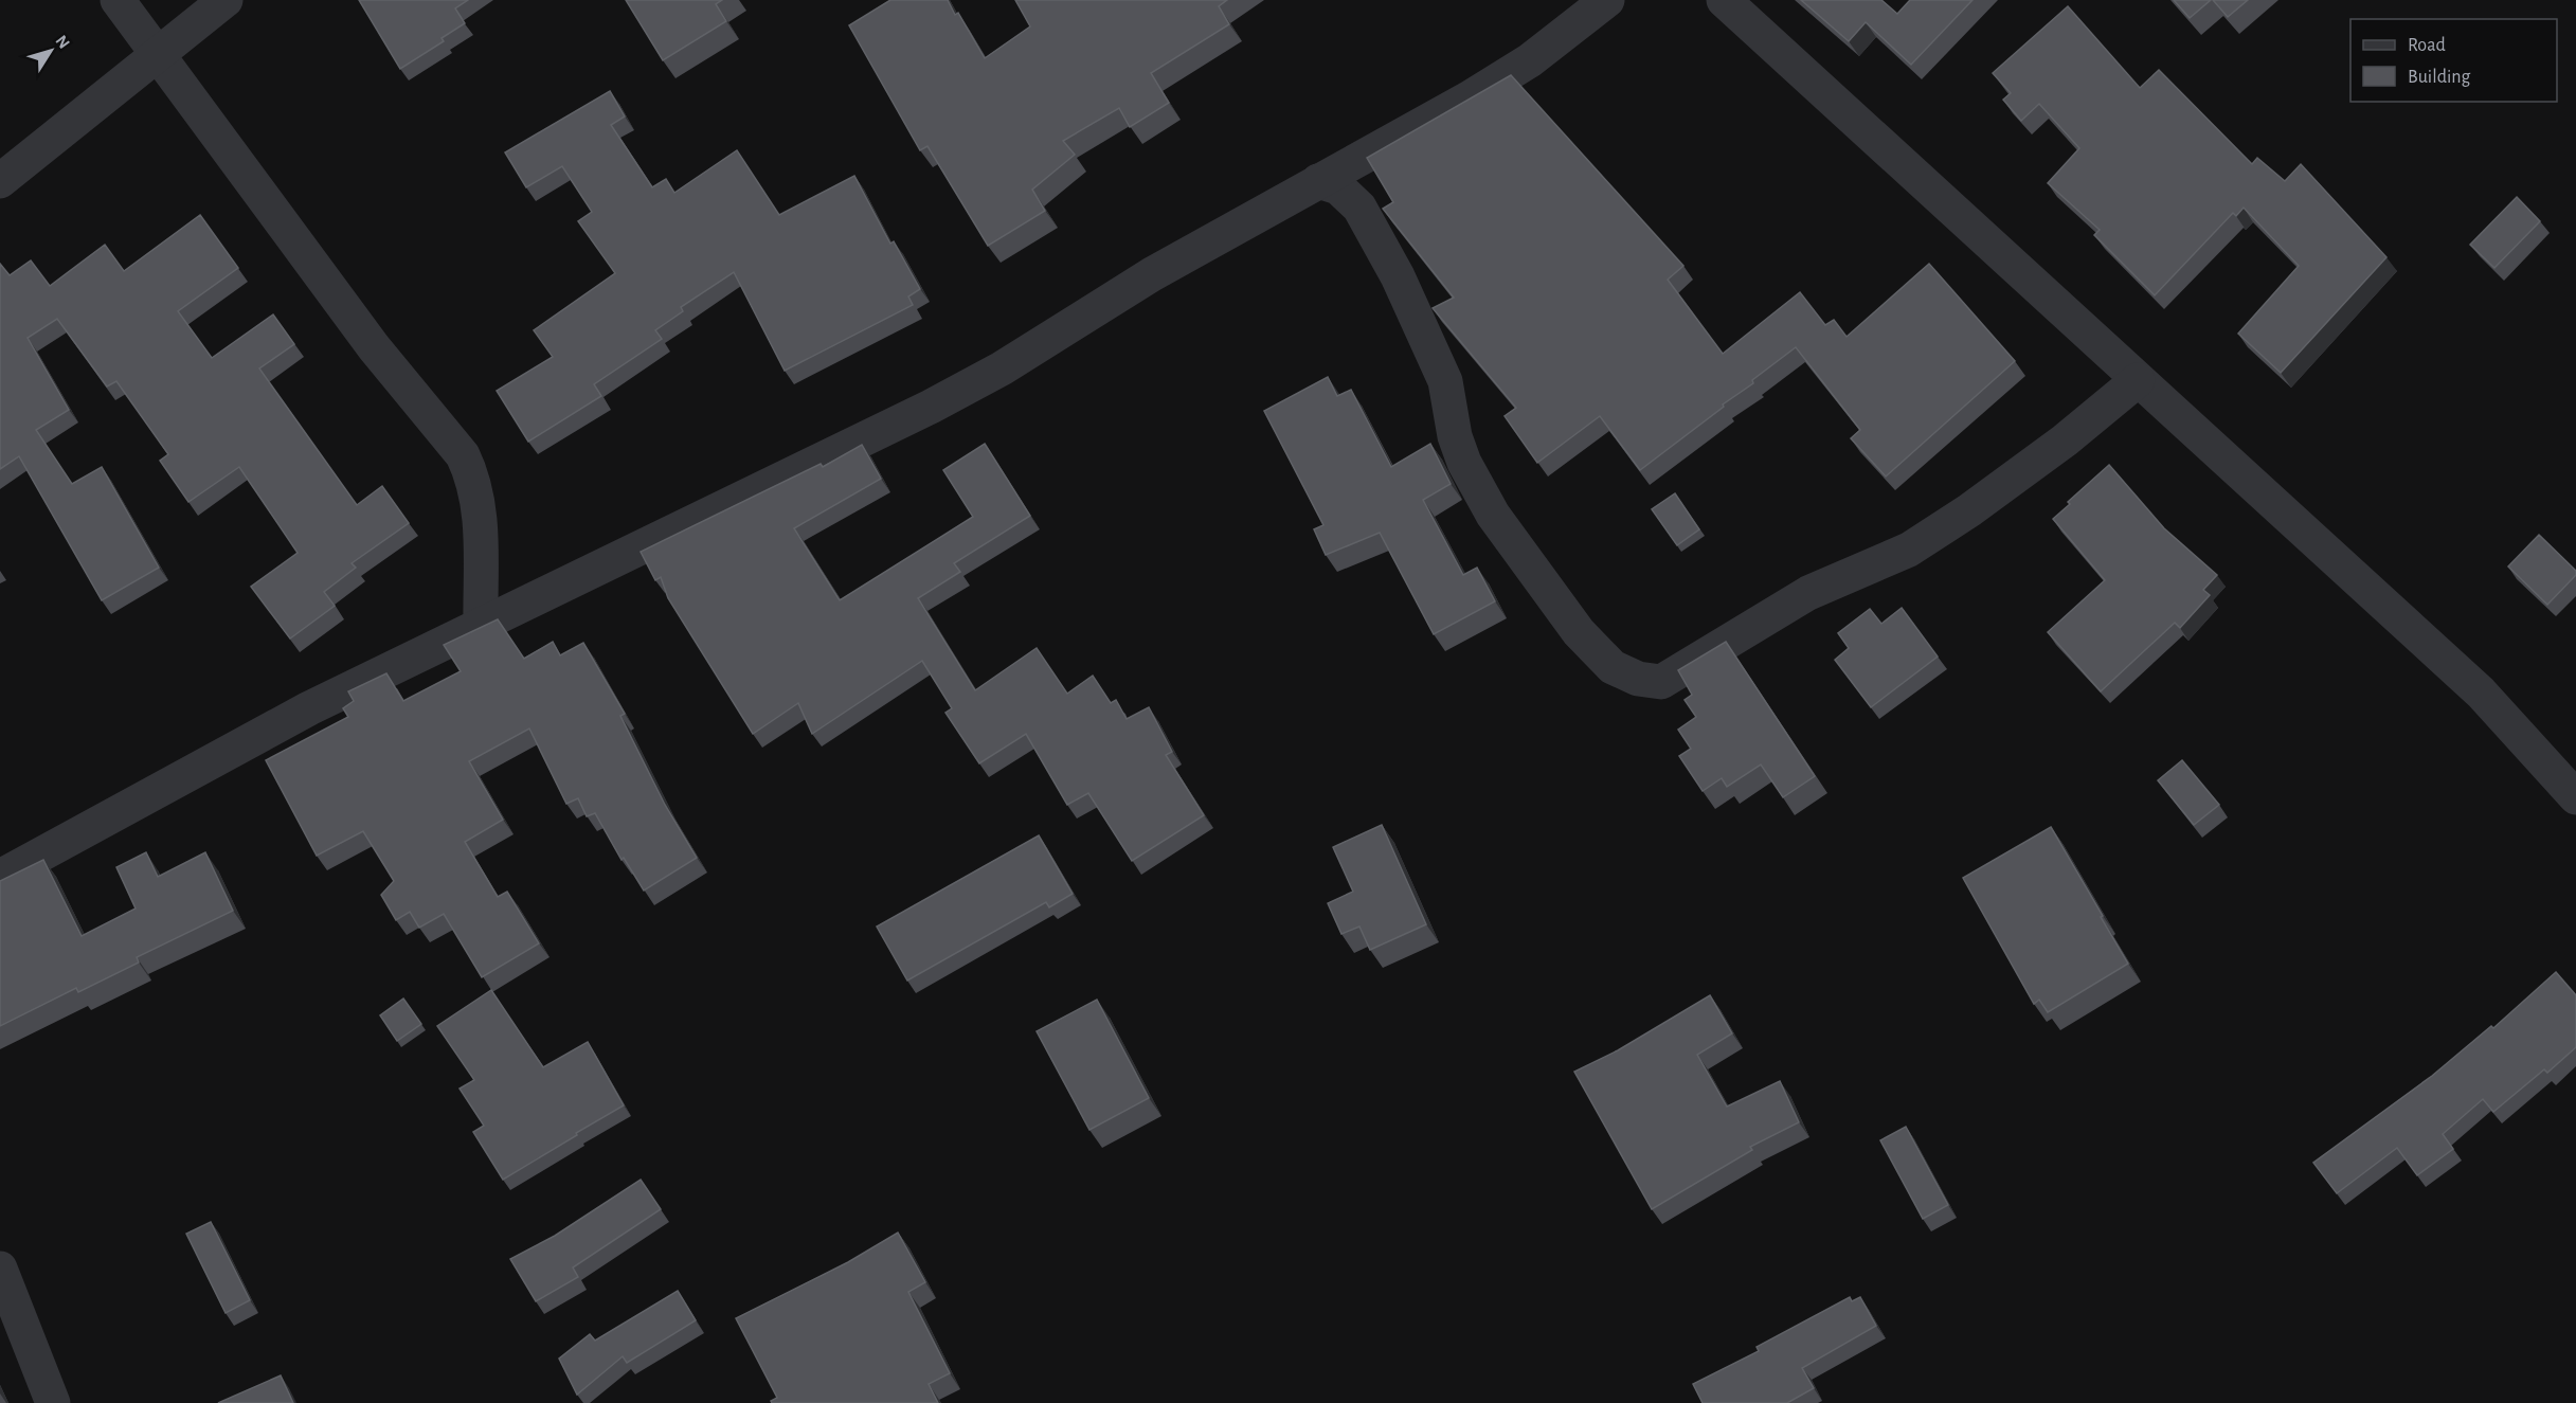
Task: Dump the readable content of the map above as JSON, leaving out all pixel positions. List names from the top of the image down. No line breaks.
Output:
{"legend":["Road","Building"],"north":"top right"}
